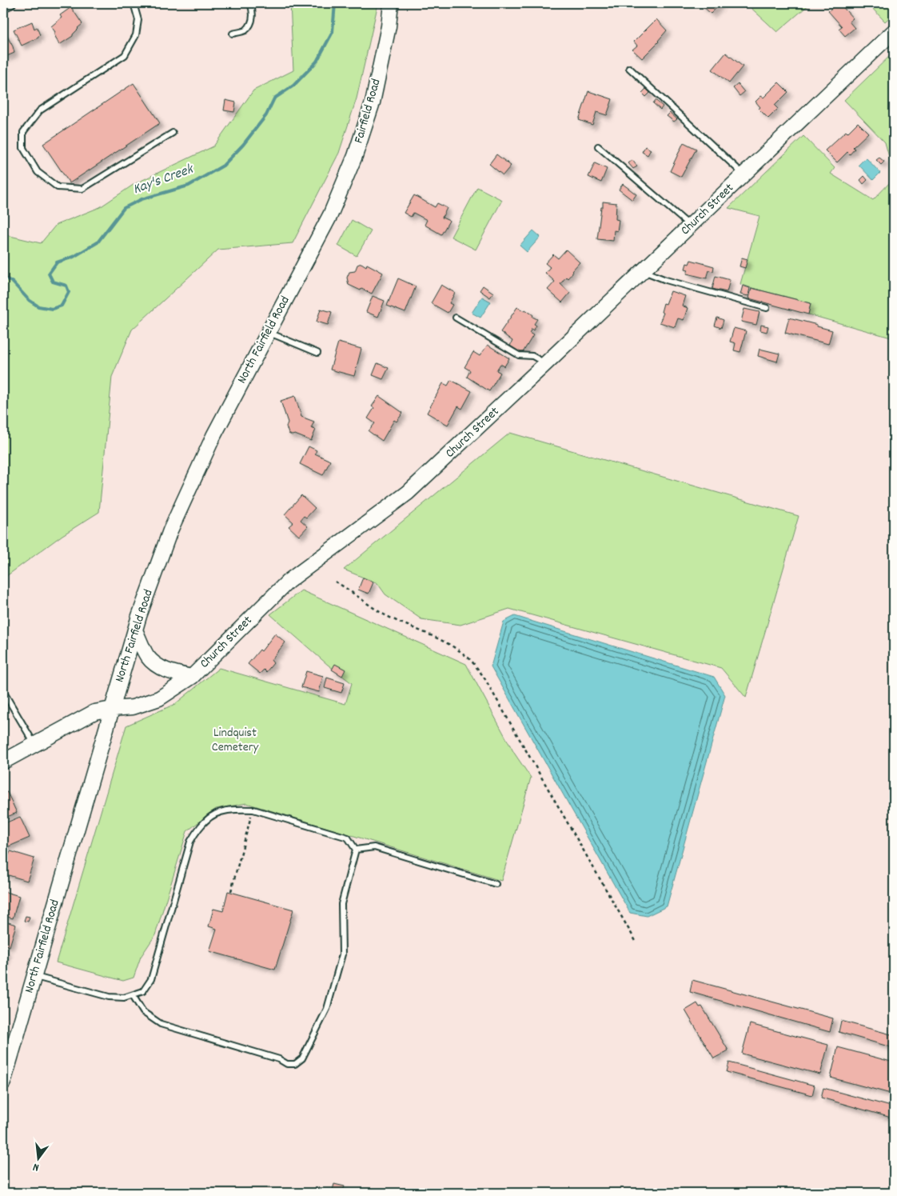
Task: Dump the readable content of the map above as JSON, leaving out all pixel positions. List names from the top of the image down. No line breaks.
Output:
{"streets":{"main road":["Fairfield Road","Church Street","North Fairfield Road"]},"crossings":[["Fairfield Road","North Fairfield Road"],["Church Street","North Fairfield Road"]],"water":["Kay's Creek"],"parks":["Lindquist Cemetery"],"north":"bottom"}
